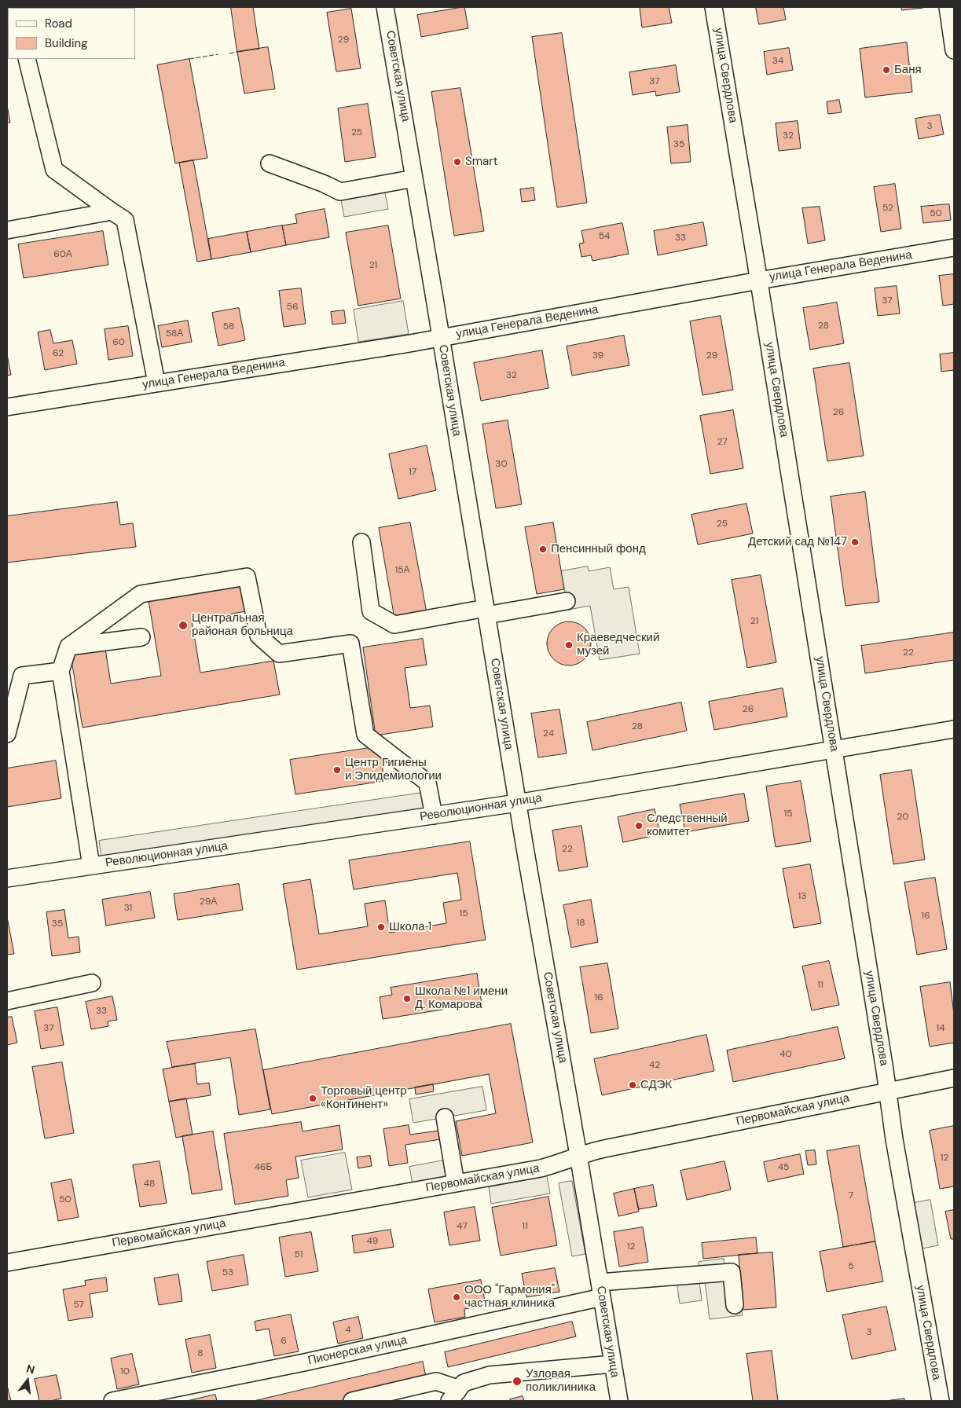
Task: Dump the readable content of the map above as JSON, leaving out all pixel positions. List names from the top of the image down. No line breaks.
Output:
{"streets":{"street":["улица Свердлова","Советская улица","улица Генерала Веденина","Революционная улица","Первомайская улица","Пионерская улица"]},"crossings":[["улица Свердлова","улица Генерала Веденина"],["улица Свердлова","Революционная улица"],["улица Свердлова","Первомайская улица"],["Советская улица","улица Генерала Веденина"],["Советская улица","Революционная улица"],["Советская улица","Первомайская улица"],["Советская улица","Пионерская улица"]],"places":["Баня","Smart","Детский сад №147","Пенсинный фонд","Центральная районая больница","Краеведческий музей","Центр Гигиены и Эпидемиологии","Следственный комитет","Школа 1","Школа №1 имени Д. Комарова","СДЭК","Торговый центр «Континент»","ООО \"Гармония\" частная клиника","Узловая поликлиника"],"house_numbers":["29","34","37","3","25","32","35","52","50","54","33","60А","21","37","56","28","58","58А","60","62","39","29","32","26","27","30","17","25","15А","21","22","26","28","24","15","20","22","13","29А","31","15","16","18","35","11","16","33","37","14","40","42","12","46Б","45","48","7","50","47","11","49","12","51","5","53","57","4","3","6","8","10"],"legend":["Road","Building"],"north":"top"}
